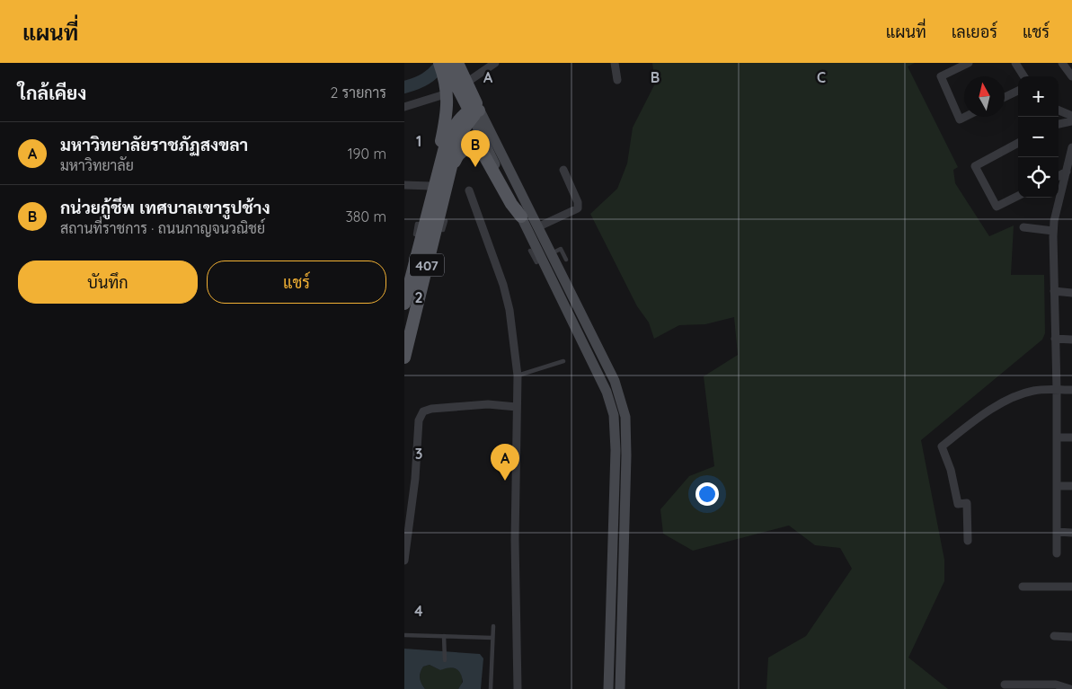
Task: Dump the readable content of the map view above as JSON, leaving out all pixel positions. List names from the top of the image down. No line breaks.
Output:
{"streets":{"main road":["407"]},"north":"top","page":{"header":"แผนที่","nav":["แผนที่","เลเยอร์","แชร์"],"heading":["ใกล้เคียง","2 รายการ"],"map_buttons":["+","−"],"list":[{"mark":"A","name":"มหาวิทยาลัยราชภัฏสงขลา","note":"มหาวิทยาลัย","value":"190 m"},{"mark":"B","name":"กน่วยกู้ชีพ เทศบาลเขารูปช้าง","note":"สถานที่ราชการ · ถนนกาญจนวณิชย์","value":"380 m"}],"pins":["B","A"],"buttons":["บันทึก","แชร์"]},"grid":{"columns":["A","B","C"],"rows":["1","2","3","4"]}}
